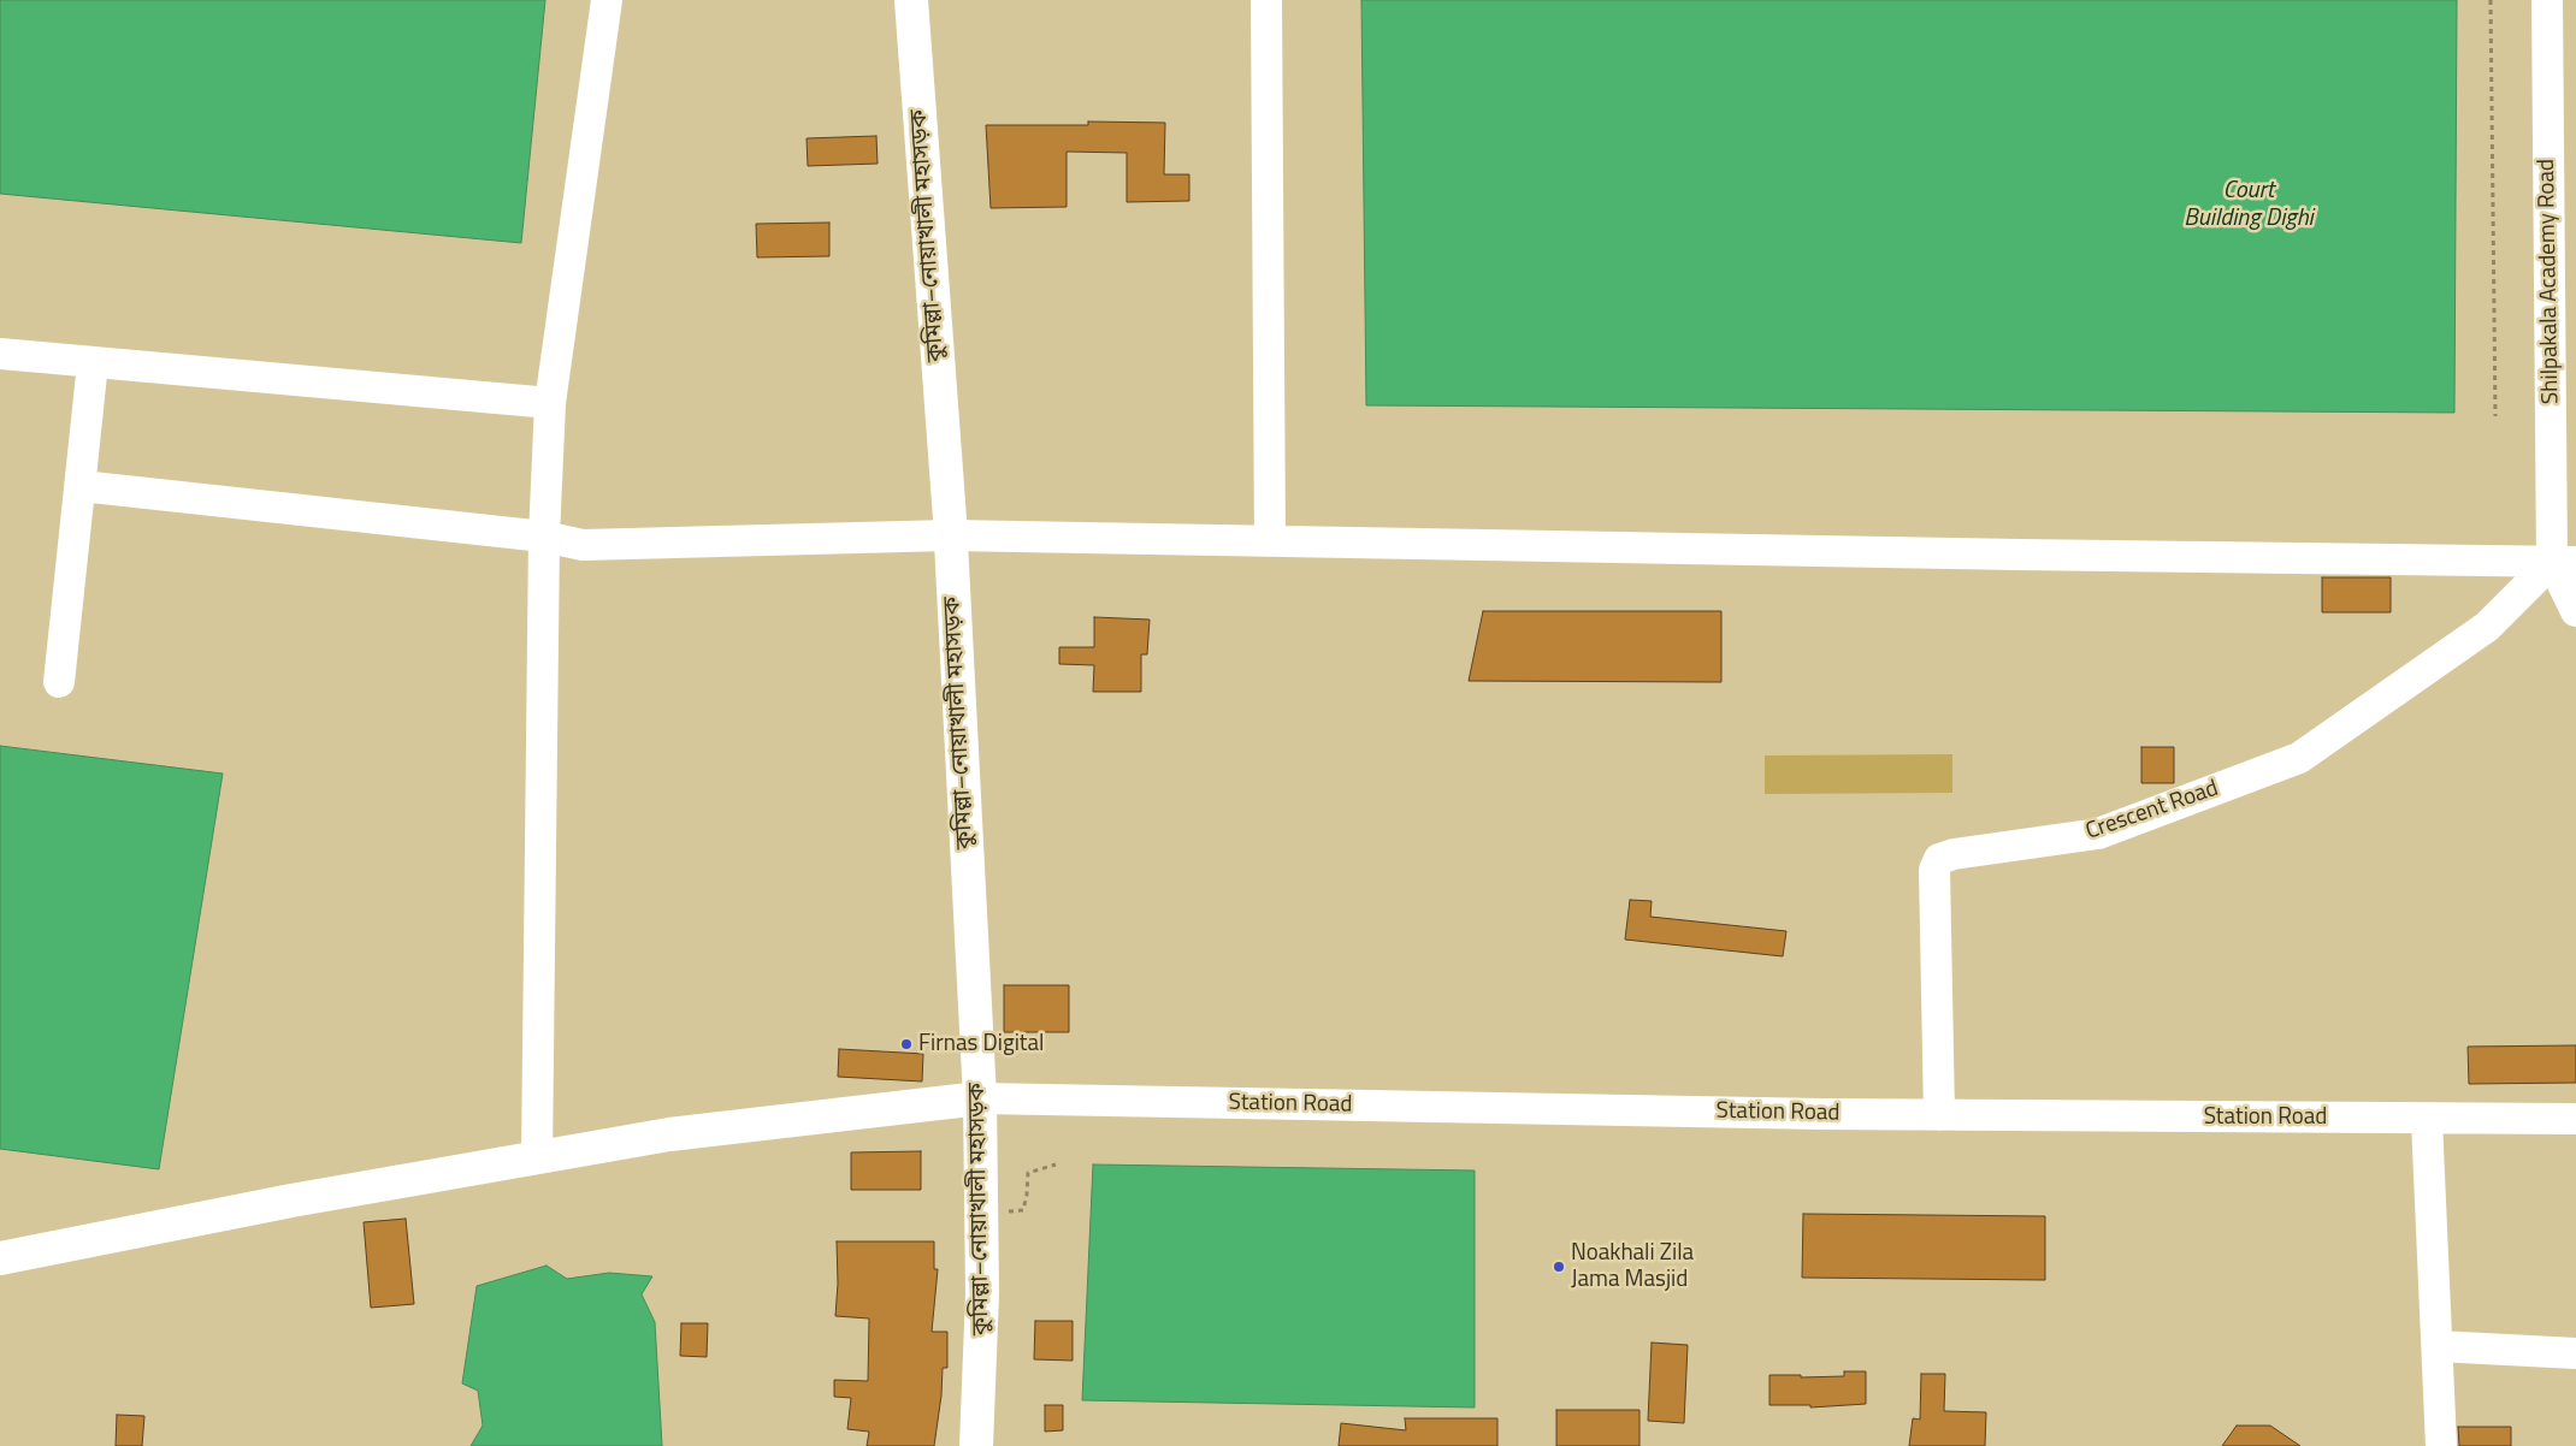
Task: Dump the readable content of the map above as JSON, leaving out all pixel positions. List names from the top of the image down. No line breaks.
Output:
{"streets":{"main road":["কুমিল্লা–নোয়াখালী মহাসড়ক"],"street":["Shilpakala Academy Road","Crescent Road","Station Road"]},"crossings":[["কুমিল্লা–নোয়াখালী মহাসড়ক","Station Road"],["Shilpakala Academy Road","Crescent Road"],["Crescent Road","Station Road"]],"water":["Court Building Dighi"],"places":["Firnas Digital","Noakhali Zila Jama Masjid"]}
